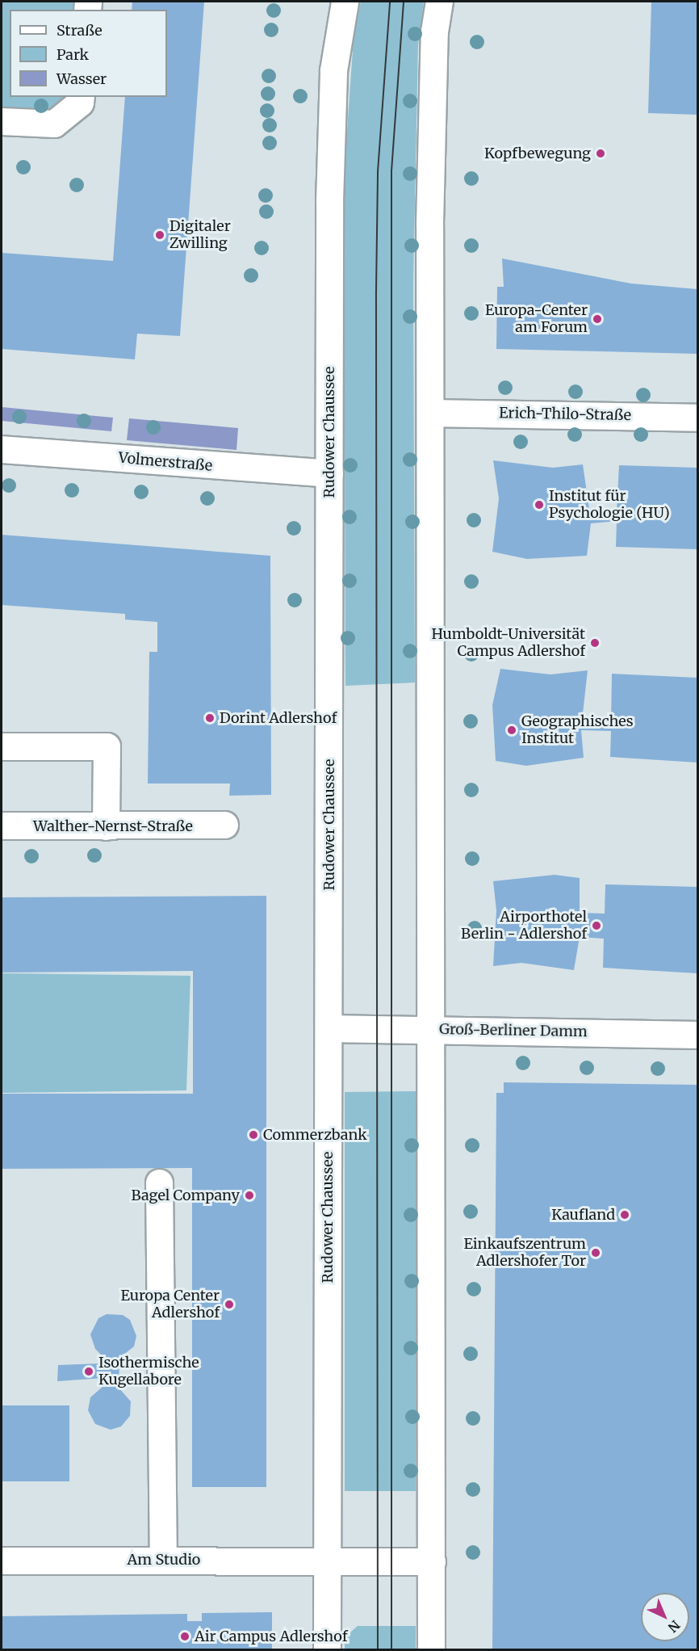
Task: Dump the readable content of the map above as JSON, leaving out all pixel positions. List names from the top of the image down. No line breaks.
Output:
{"streets":{"main road":["Erich-Thilo-Straße","Rudower Chaussee","Volmerstraße","Walther-Nernst-Straße","Groß-Berliner Damm","Am Studio"]},"crossings":[["Rudower Chaussee","Volmerstraße"],["Rudower Chaussee","Groß-Berliner Damm"],["Rudower Chaussee","Am Studio"]],"places":["Kopfbewegung","Digitaler Zwilling","Europa-Center am Forum","Institut für Psychologie (HU)","Humboldt-Universität Campus Adlershof","Dorint Adlershof","Geographisches Institut","Airporthotel Berlin - Adlershof","Commerzbank","Bagel Company","Kaufland","Einkaufszentrum Adlershofer Tor","Europa Center Adlershof","Isothermische Kugellabore","Air Campus Adlershof"],"legend":["Straße","Park","Wasser"],"north":"bottom right"}
